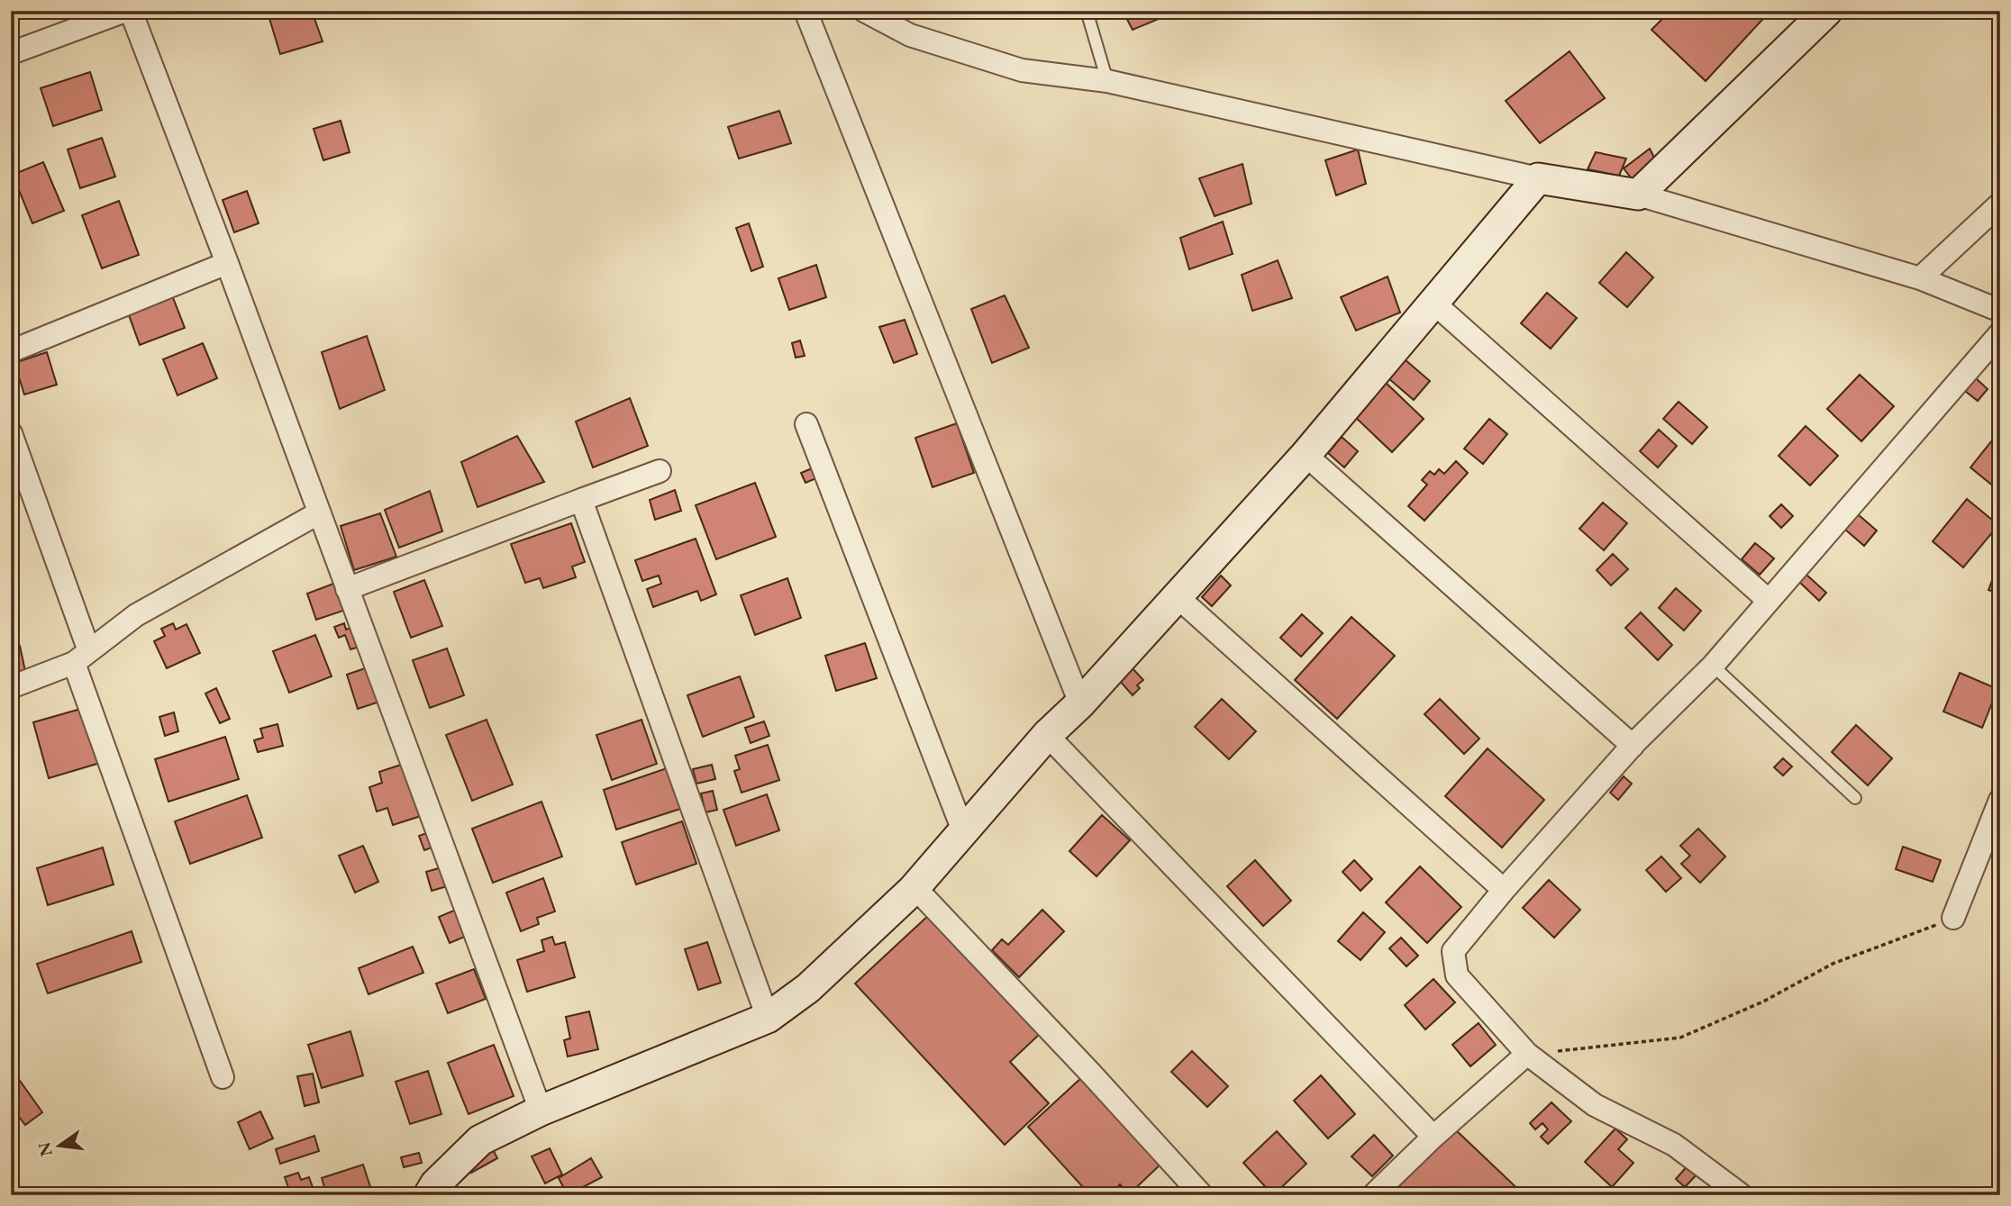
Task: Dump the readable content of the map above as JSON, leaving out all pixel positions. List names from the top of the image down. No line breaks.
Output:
{"north":"left"}
